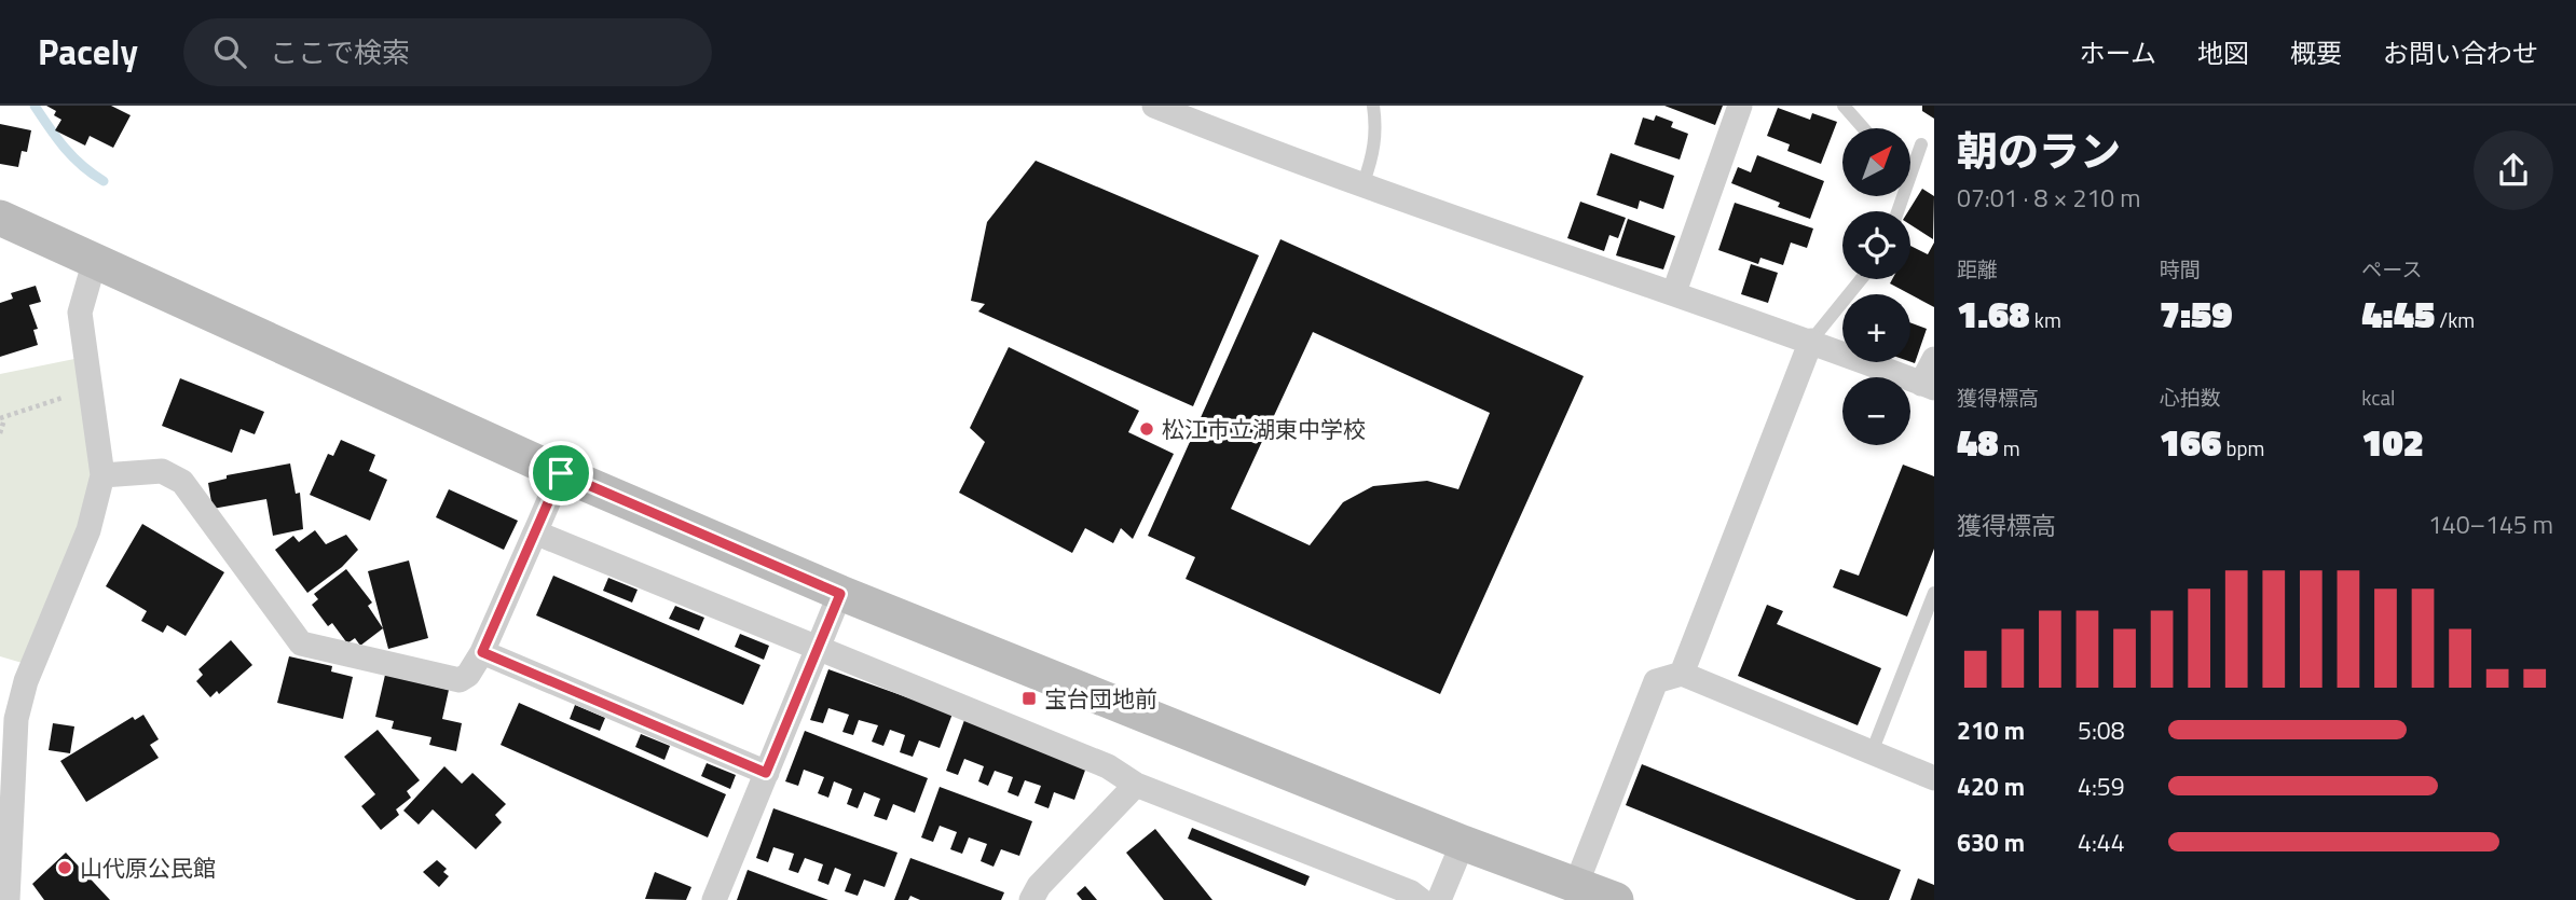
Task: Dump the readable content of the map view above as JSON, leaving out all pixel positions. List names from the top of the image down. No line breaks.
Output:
{"places":{"other":["松江市立湖東中学校","山代原公民館"],"transit":["宝台団地前"]},"north":"top right","page":{"header":"Pacely","search":"ここで検索","nav":["ホーム","地図","概要","お問い合わせ"],"heading":["朝のラン","07:01 · 8 × 210 m"],"map_buttons":["+","−"],"stats":[["距離","1.68 km"],["時間","7:59"],["ペース","4:45 /km"],["獲得標高","48 m"],["心拍数","166 bpm"],["kcal","102"]],"chart":["獲得標高","140–145 m"],"list":[{"name":"210 m","note":"5:08"},{"name":"420 m","note":"4:59"},{"name":"630 m","note":"4:44"}]}}
